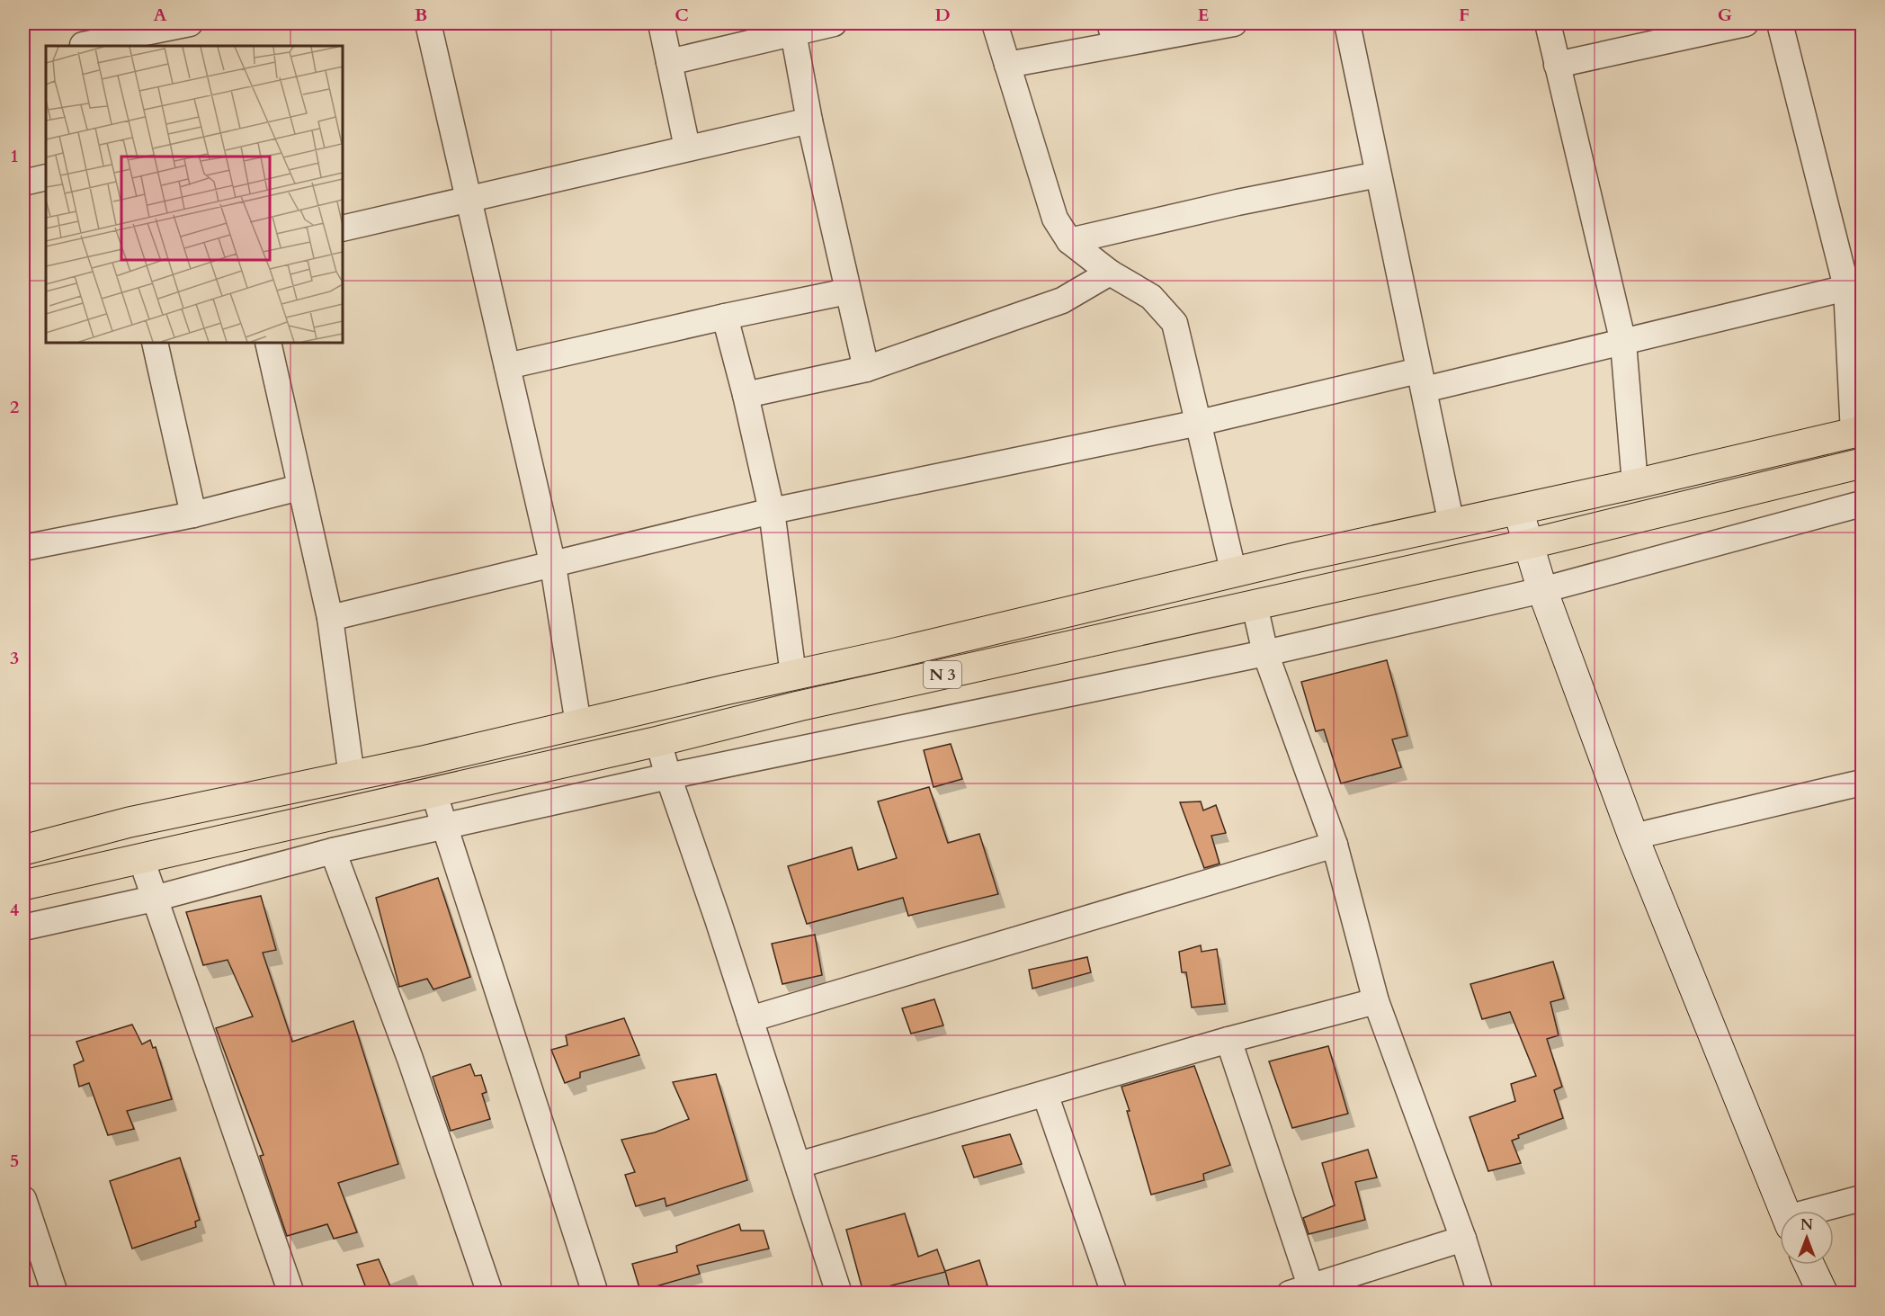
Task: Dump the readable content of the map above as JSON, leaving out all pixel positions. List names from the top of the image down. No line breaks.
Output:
{"streets":{"main road":["N 3"]},"north":"top","grid":{"columns":["A","B","C","D","E","F","G"],"rows":["1","2","3","4","5"]}}
